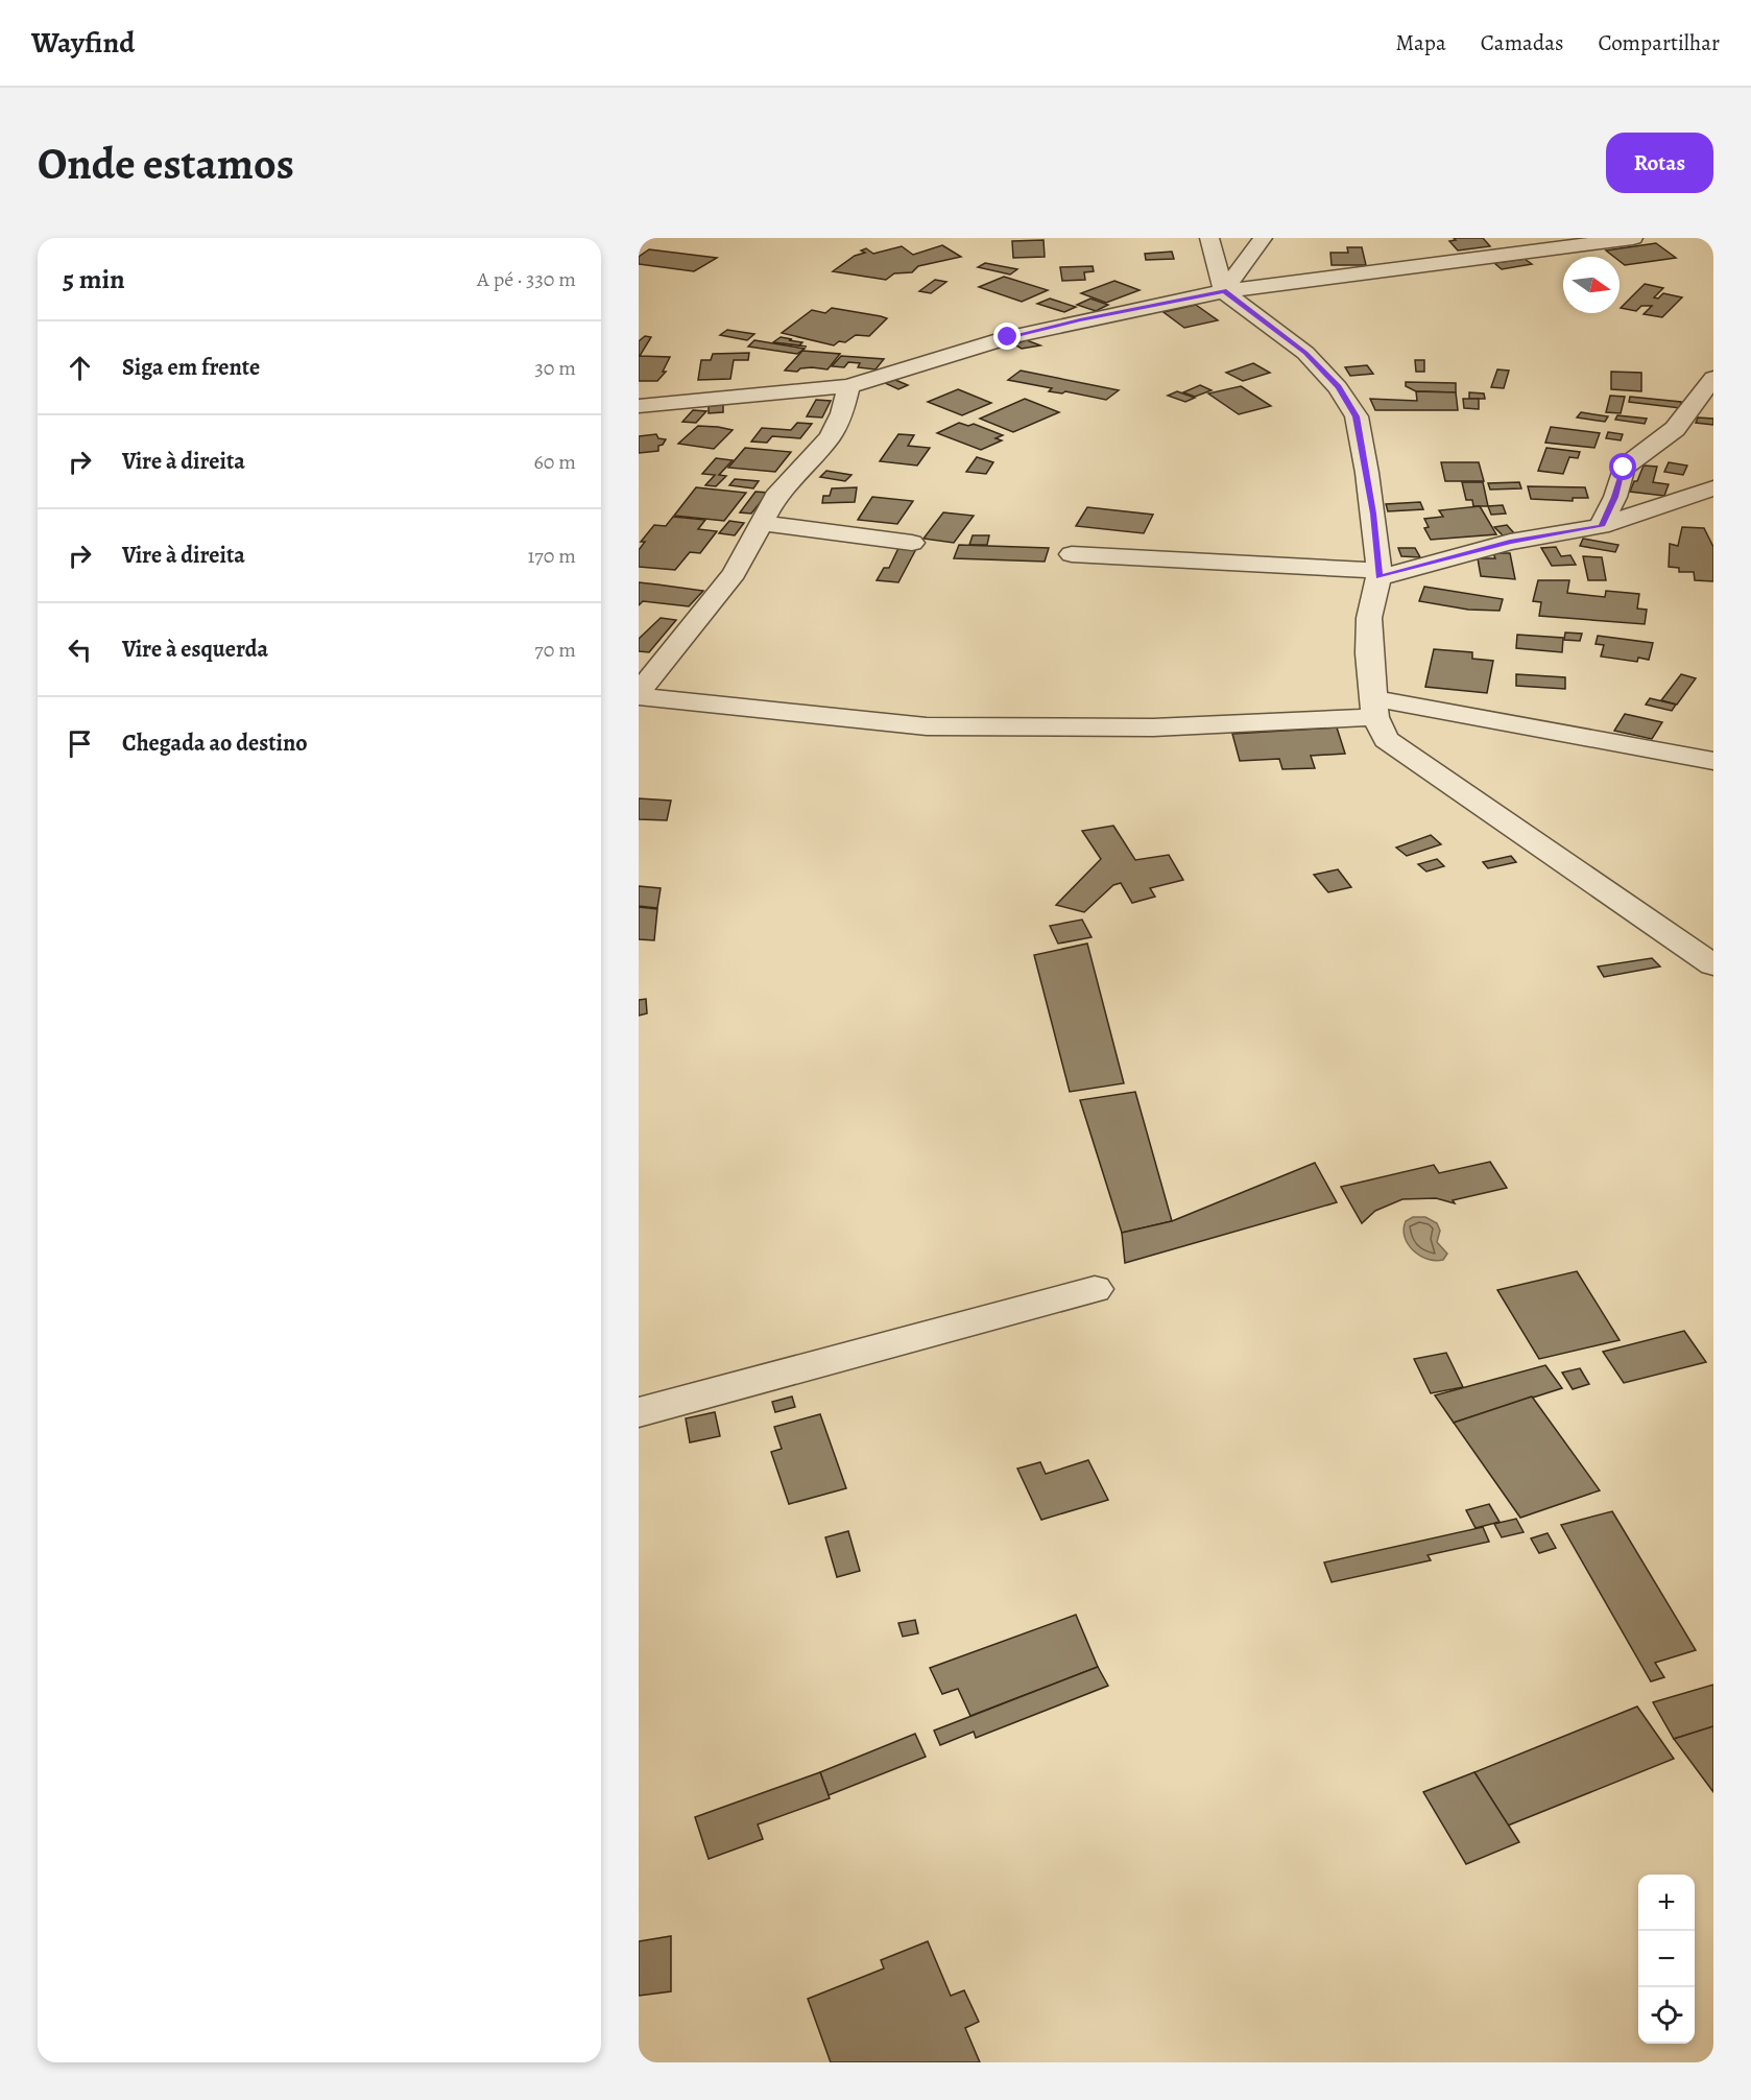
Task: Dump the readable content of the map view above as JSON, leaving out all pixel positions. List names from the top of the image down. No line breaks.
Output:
{"north":"right","page":{"header":"Wayfind","nav":["Mapa","Camadas","Compartilhar"],"buttons":"Rotas","title":"Onde estamos","heading":["5 min","A pé · 330 m"],"list":[["Siga em frente","30 m"],["Vire à direita","60 m"],["Vire à direita","170 m"],["Vire à esquerda","70 m"],"Chegada ao destino"],"map_buttons":["+","−"]}}
